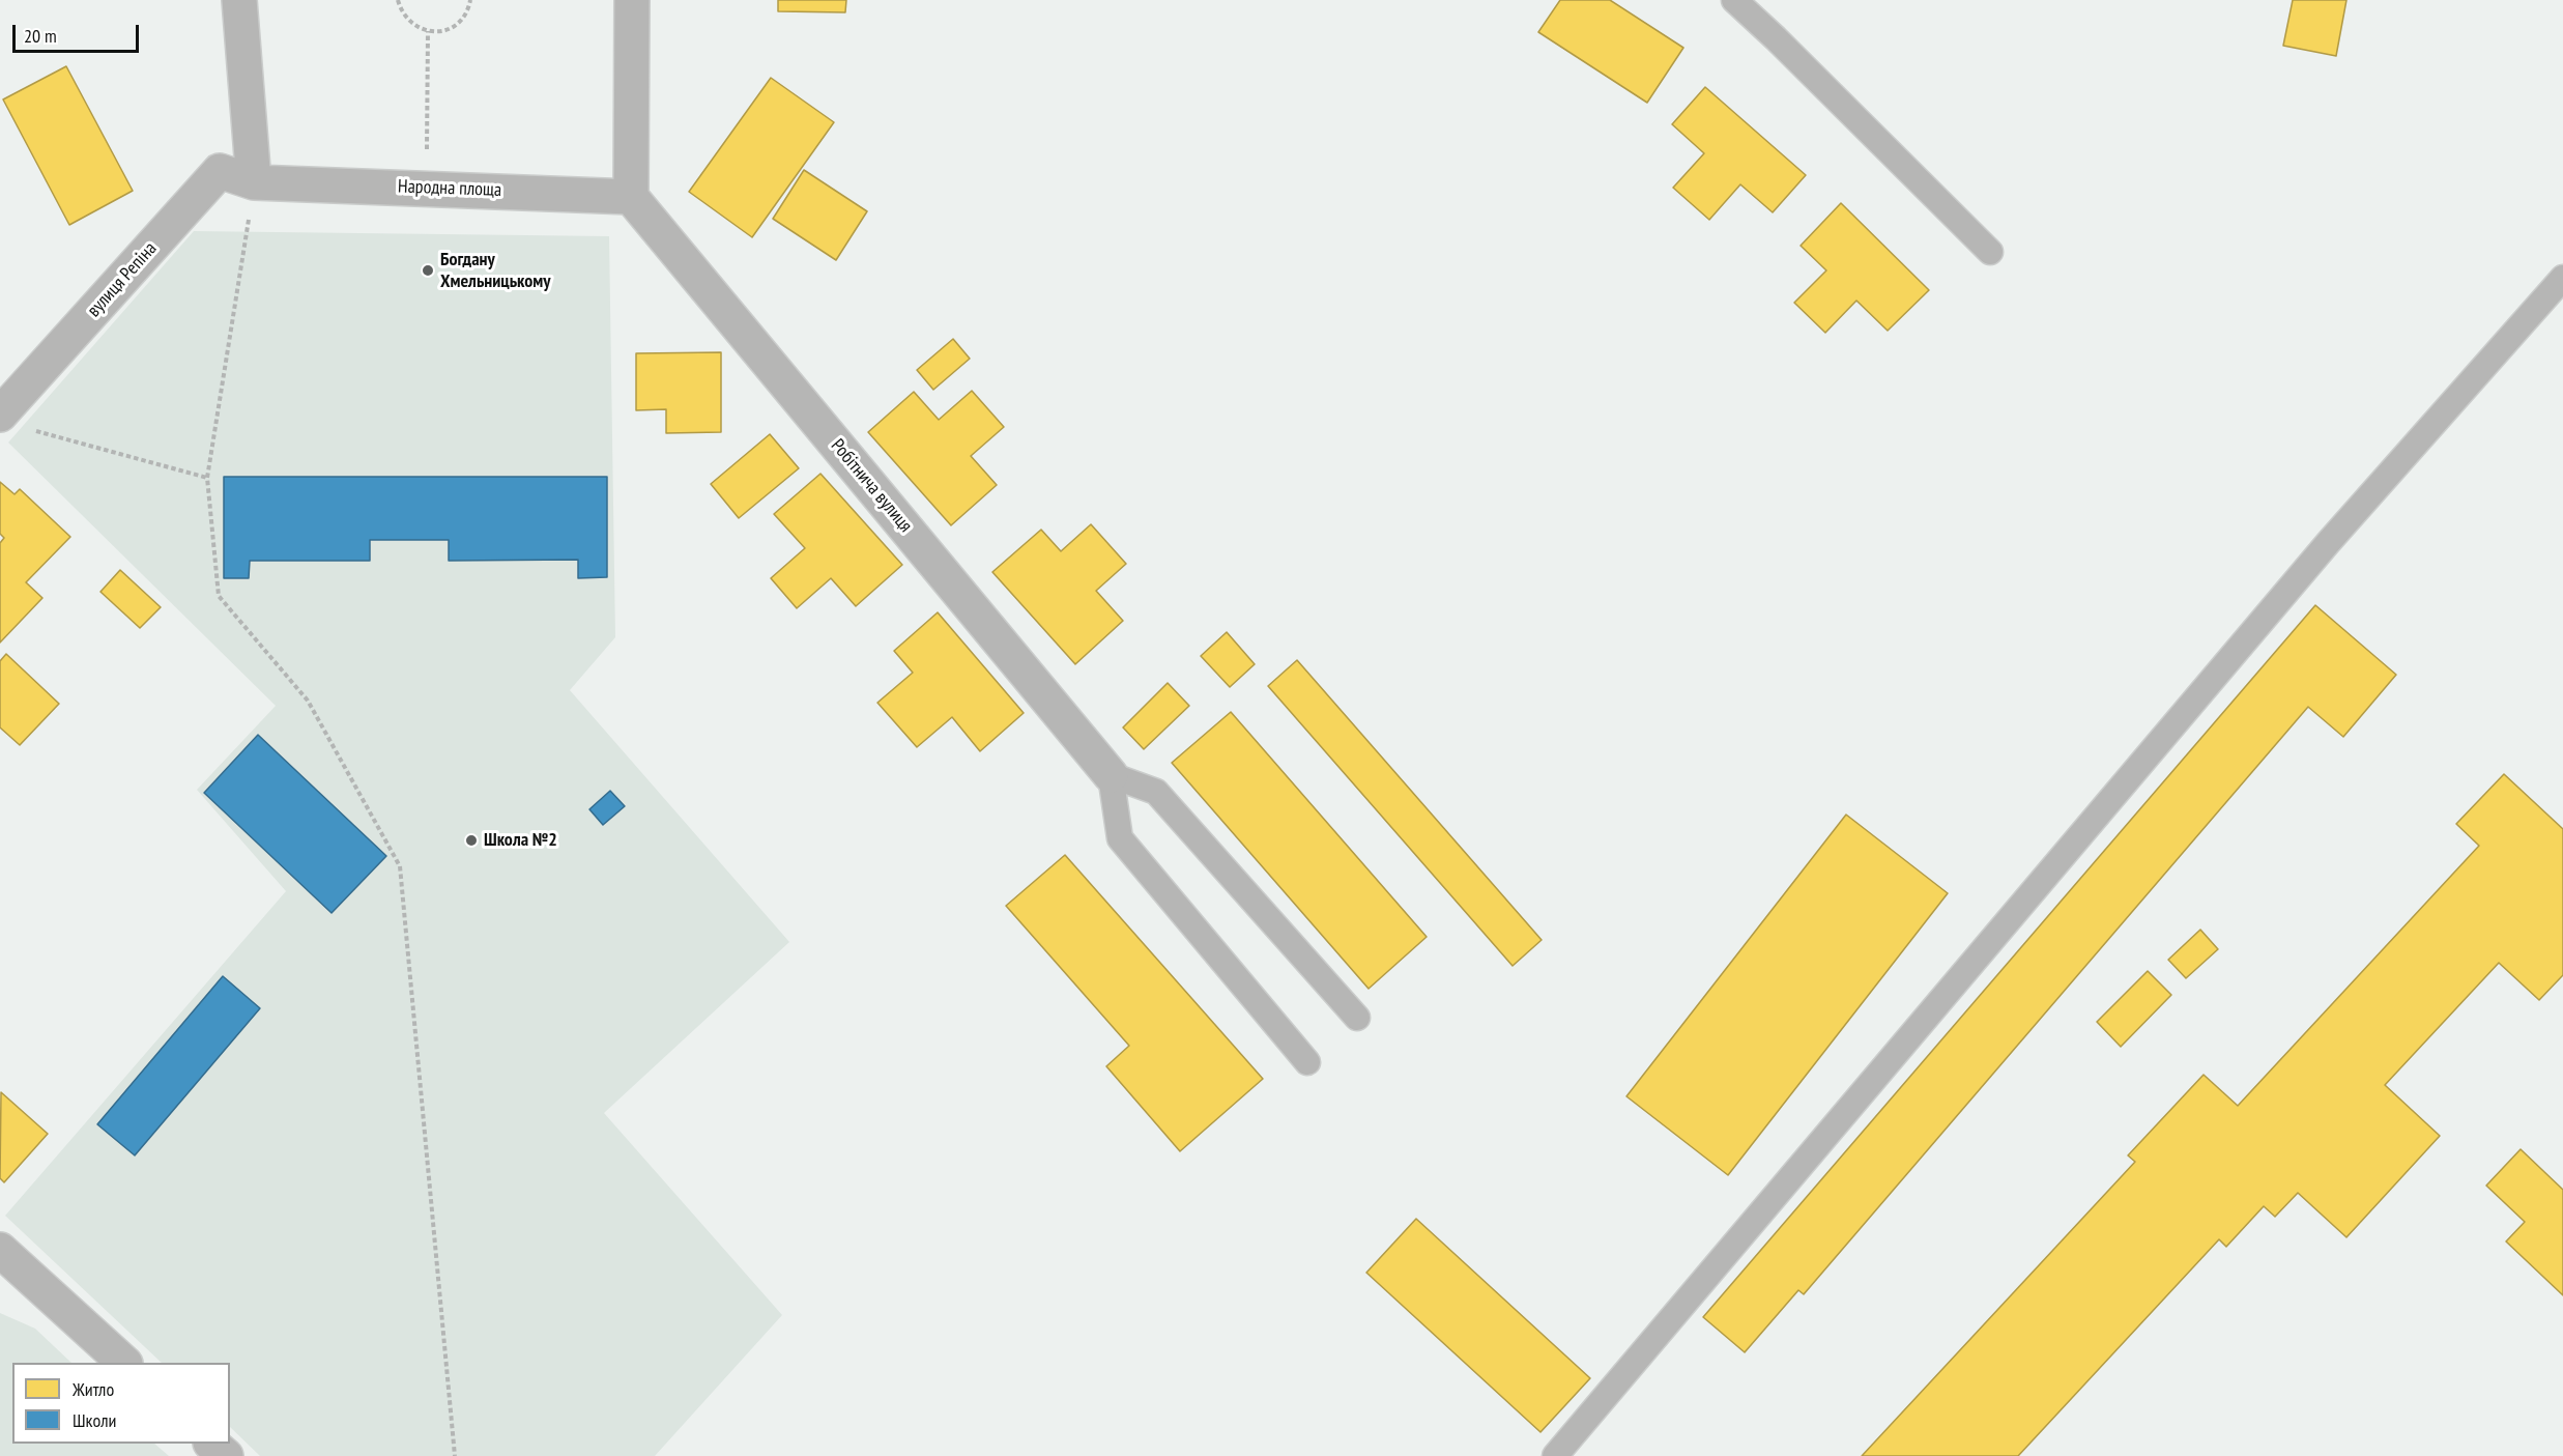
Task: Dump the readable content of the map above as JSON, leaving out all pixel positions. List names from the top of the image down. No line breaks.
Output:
{"streets":{"street":["Народна площа","вулиця Репіна","Робітнича вулиця"]},"crossings":[["Народна площа","вулиця Репіна"],["Народна площа","Робітнича вулиця"]],"places":["Богдану Хмельницькому","Школа №2"],"legend":["Житло","Школи"],"scale_bar":"20 m"}
